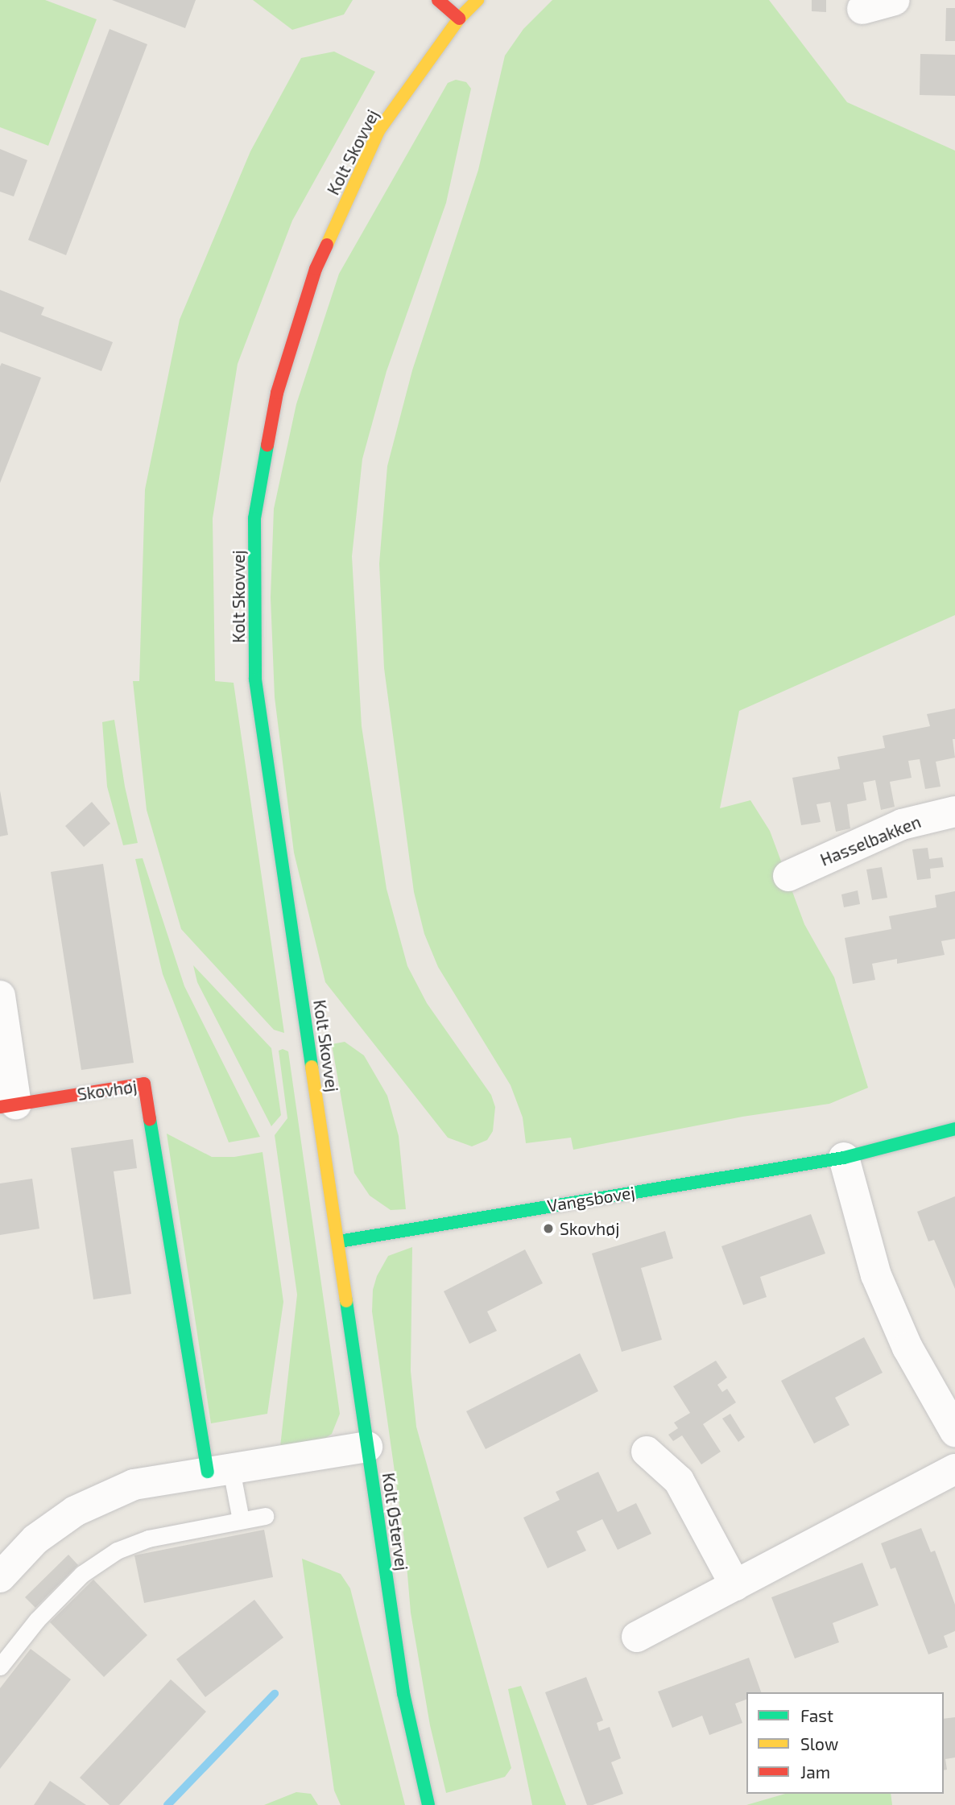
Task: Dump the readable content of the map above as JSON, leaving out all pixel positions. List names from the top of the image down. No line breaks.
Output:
{"streets":{"street":["Kolt Skovvej","Hasselbakken","Skovhøj","Vangsbovej","Kolt Østervej"]},"crossings":[["Kolt Skovvej","Vangsbovej"],["Kolt Skovvej","Kolt Østervej"],["Vangsbovej","Kolt Østervej"]],"places":["Skovhøj"],"legend":["Fast","Slow","Jam"]}
